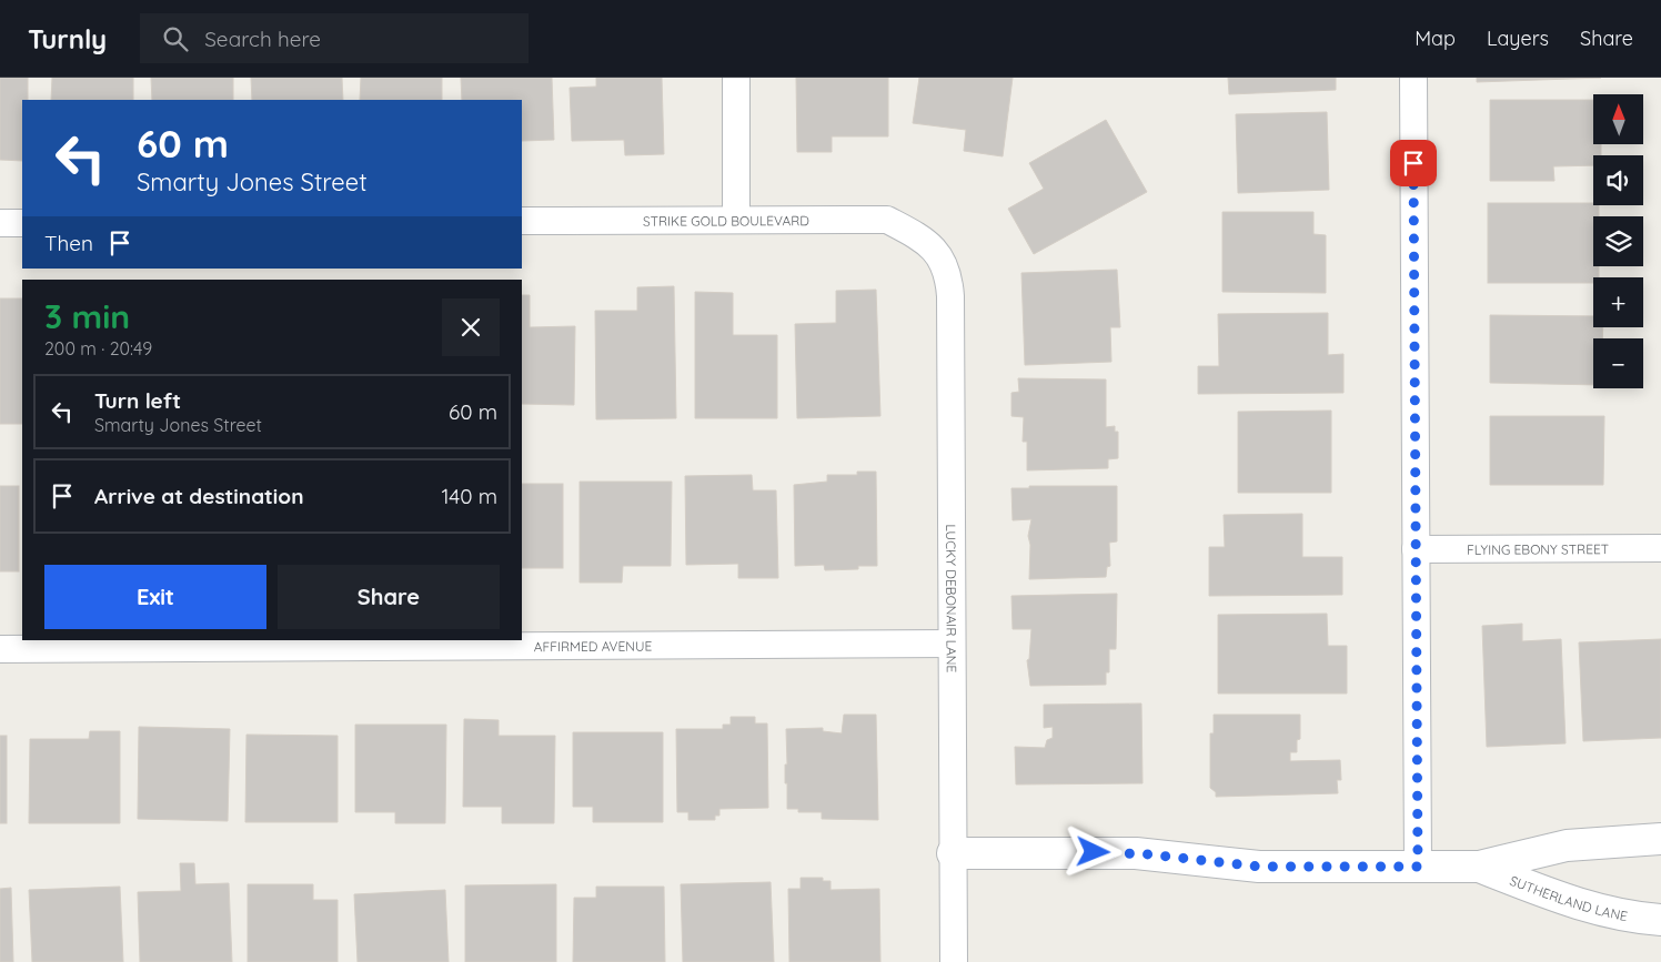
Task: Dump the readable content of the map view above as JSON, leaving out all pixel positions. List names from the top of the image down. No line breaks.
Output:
{"streets":{"street":["STRIKE GOLD BOULEVARD","FLYING EBONY STREET","LUCKY DEBONAIR LANE","AFFIRMED AVENUE","SUTHERLAND LANE"]},"crossings":[["STRIKE GOLD BOULEVARD","LUCKY DEBONAIR LANE"],["LUCKY DEBONAIR LANE","AFFIRMED AVENUE"],["LUCKY DEBONAIR LANE","SUTHERLAND LANE"]],"north":"top","page":{"header":"Turnly","search":"Search here","nav":["Map","Layers","Share"],"map_buttons":["+","−"],"turn":["60 m","Smarty Jones Street"],"then":"Then","heading":["3 min","200 m · 20:49"],"list":[{"name":"Turn left","note":"Smarty Jones Street","value":"60 m"},{"name":"Arrive at destination","value":"140 m"}],"buttons":["Exit","Share"]}}
